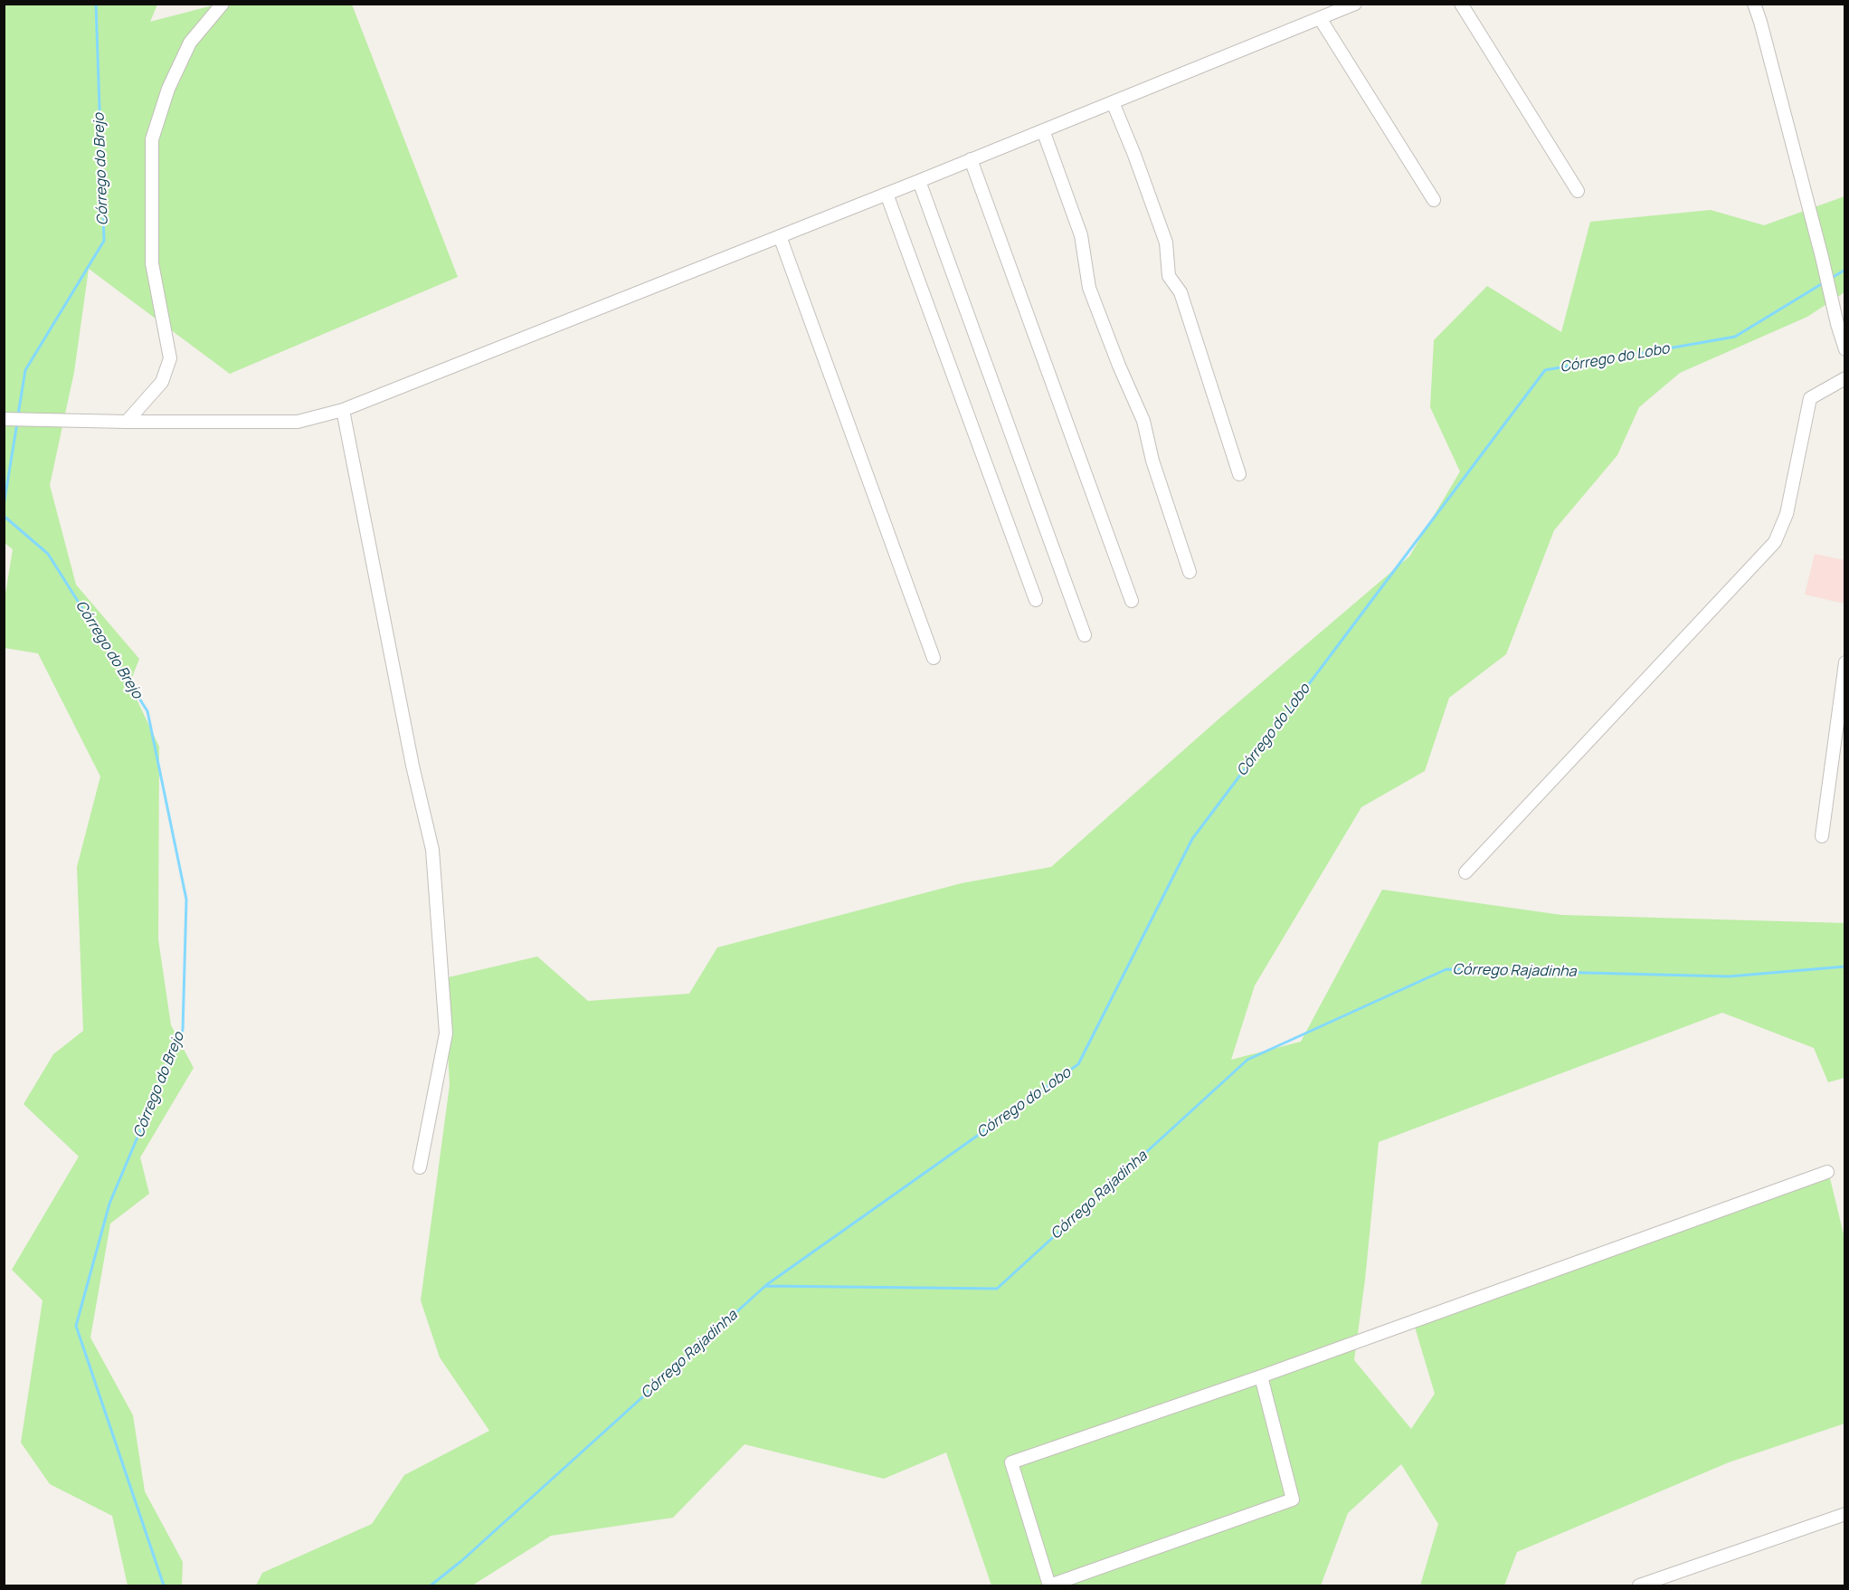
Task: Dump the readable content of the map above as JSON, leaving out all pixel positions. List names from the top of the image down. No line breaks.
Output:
{"water":["Córrego do Brejo","Córrego do Lobo","Córrego Rajadinha"]}
